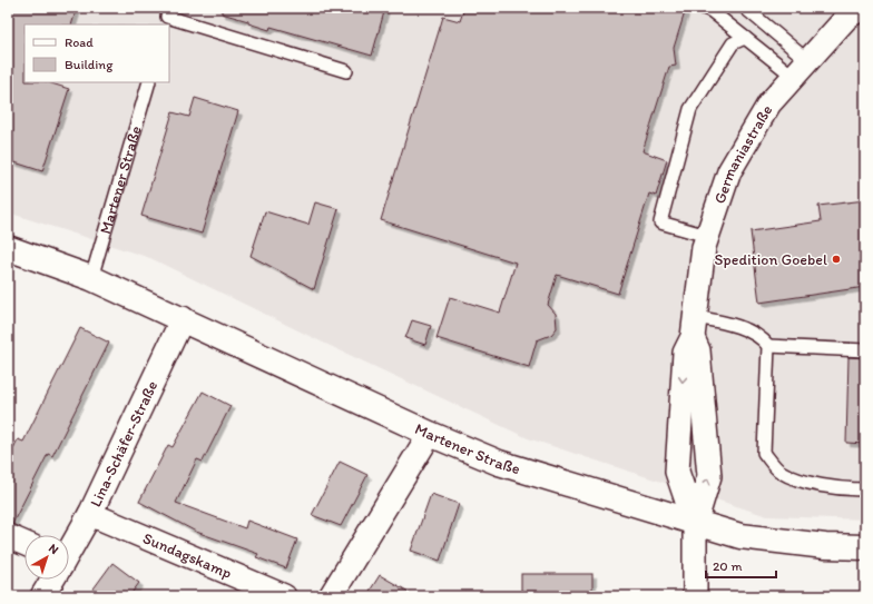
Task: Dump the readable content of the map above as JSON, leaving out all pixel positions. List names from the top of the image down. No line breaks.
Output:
{"streets":{"street":["Germaniastraße","Martener Straße","Lina-Schäfer-Straße","Sundagskamp"]},"crossings":[["Germaniastraße","Martener Straße"],["Martener Straße","Lina-Schäfer-Straße"],["Lina-Schäfer-Straße","Sundagskamp"]],"places":["Spedition Goebel"],"legend":["Road","Building"],"scale_bar":"20 m","north":"top right"}
